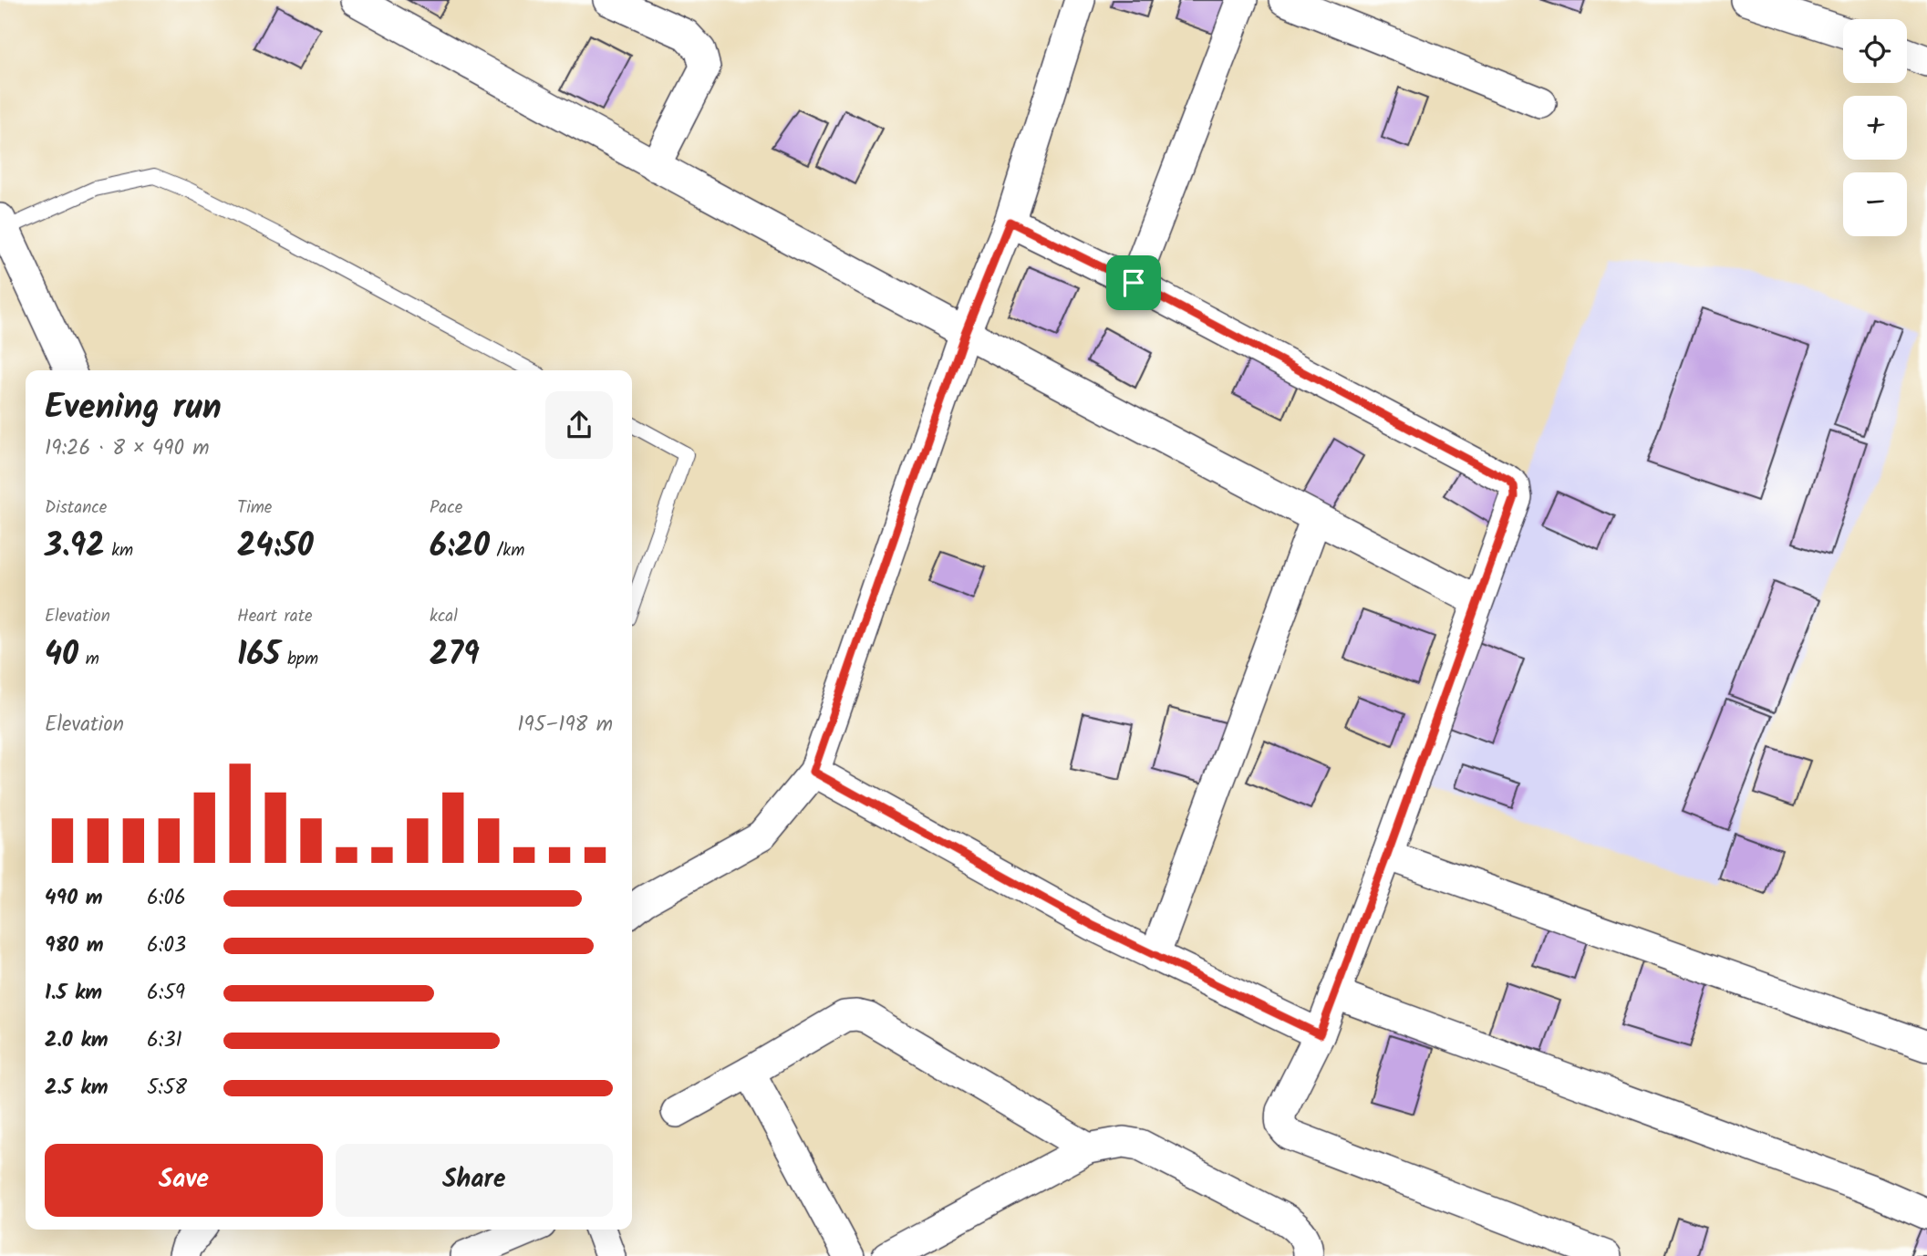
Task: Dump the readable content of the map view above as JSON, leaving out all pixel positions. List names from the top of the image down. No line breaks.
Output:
{"page":{"map_buttons":["+","−"],"heading":["Evening run","19:26 · 8 × 490 m"],"stats":[["Distance","3.92 km"],["Time","24:50"],["Pace","6:20 /km"],["Elevation","40 m"],["Heart rate","165 bpm"],["kcal","279"]],"chart":["Elevation","195–198 m"],"list":[{"name":"490 m","note":"6:06"},{"name":"980 m","note":"6:03"},{"name":"1.5 km","note":"6:59"},{"name":"2.0 km","note":"6:31"},{"name":"2.5 km","note":"5:58"}],"buttons":["Save","Share"]}}
